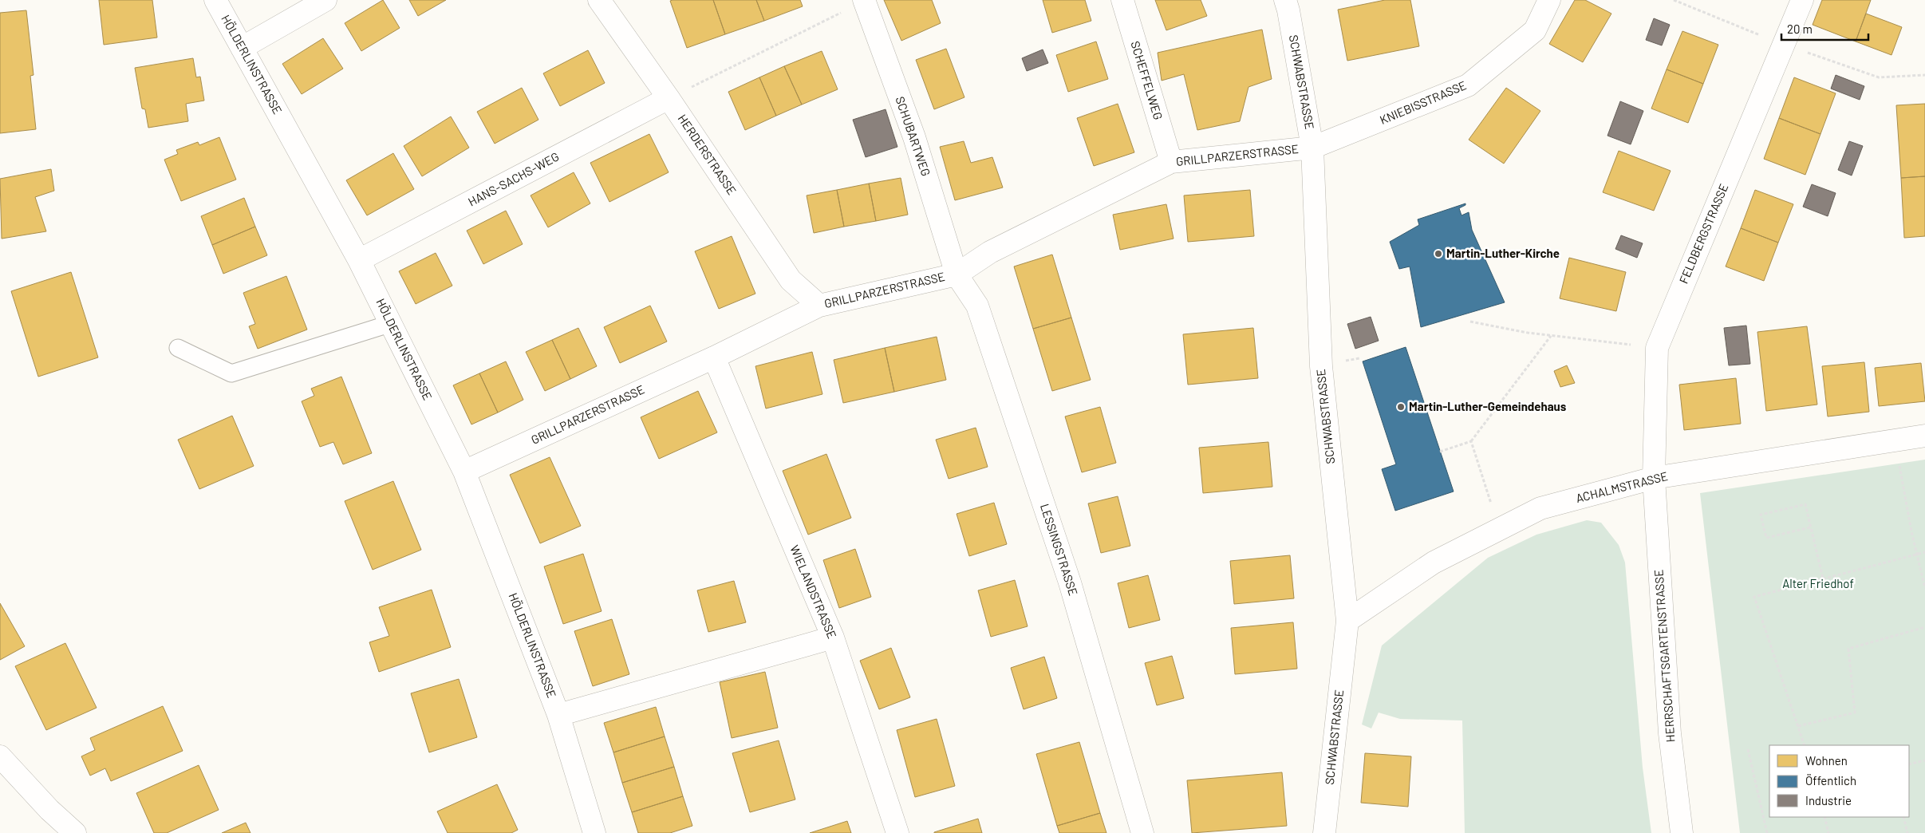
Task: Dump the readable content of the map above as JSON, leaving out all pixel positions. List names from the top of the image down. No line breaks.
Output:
{"streets":{"street":["HÖLDERLINSTRASSE","SCHEFFELWEG","SCHWABSTRASSE","KNIEBISSTRASSE","SCHUBARTWEG","HERDERSTRASSE","GRILLPARZERSTRASSE","HANS-SACHS-WEG","FELDBERGSTRASSE","ACHALMSTRASSE","LESSINGSTRASSE","WIELANDSTRASSE","HERRSCHAFTSGARTENSTRASSE"]},"crossings":[["HÖLDERLINSTRASSE","GRILLPARZERSTRASSE"],["HÖLDERLINSTRASSE","HANS-SACHS-WEG"],["SCHEFFELWEG","GRILLPARZERSTRASSE"],["SCHWABSTRASSE","KNIEBISSTRASSE"],["SCHWABSTRASSE","GRILLPARZERSTRASSE"],["SCHWABSTRASSE","ACHALMSTRASSE"],["KNIEBISSTRASSE","GRILLPARZERSTRASSE"],["SCHUBARTWEG","GRILLPARZERSTRASSE"],["SCHUBARTWEG","LESSINGSTRASSE"],["HERDERSTRASSE","GRILLPARZERSTRASSE"],["HERDERSTRASSE","HANS-SACHS-WEG"],["GRILLPARZERSTRASSE","LESSINGSTRASSE"],["GRILLPARZERSTRASSE","WIELANDSTRASSE"],["FELDBERGSTRASSE","ACHALMSTRASSE"],["FELDBERGSTRASSE","HERRSCHAFTSGARTENSTRASSE"],["ACHALMSTRASSE","HERRSCHAFTSGARTENSTRASSE"]],"parks":["Alter Friedhof"],"places":["Martin-Luther-Kirche","Martin-Luther-Gemeindehaus"],"legend":["Wohnen","Öffentlich","Industrie"],"scale_bar":"20 m"}
